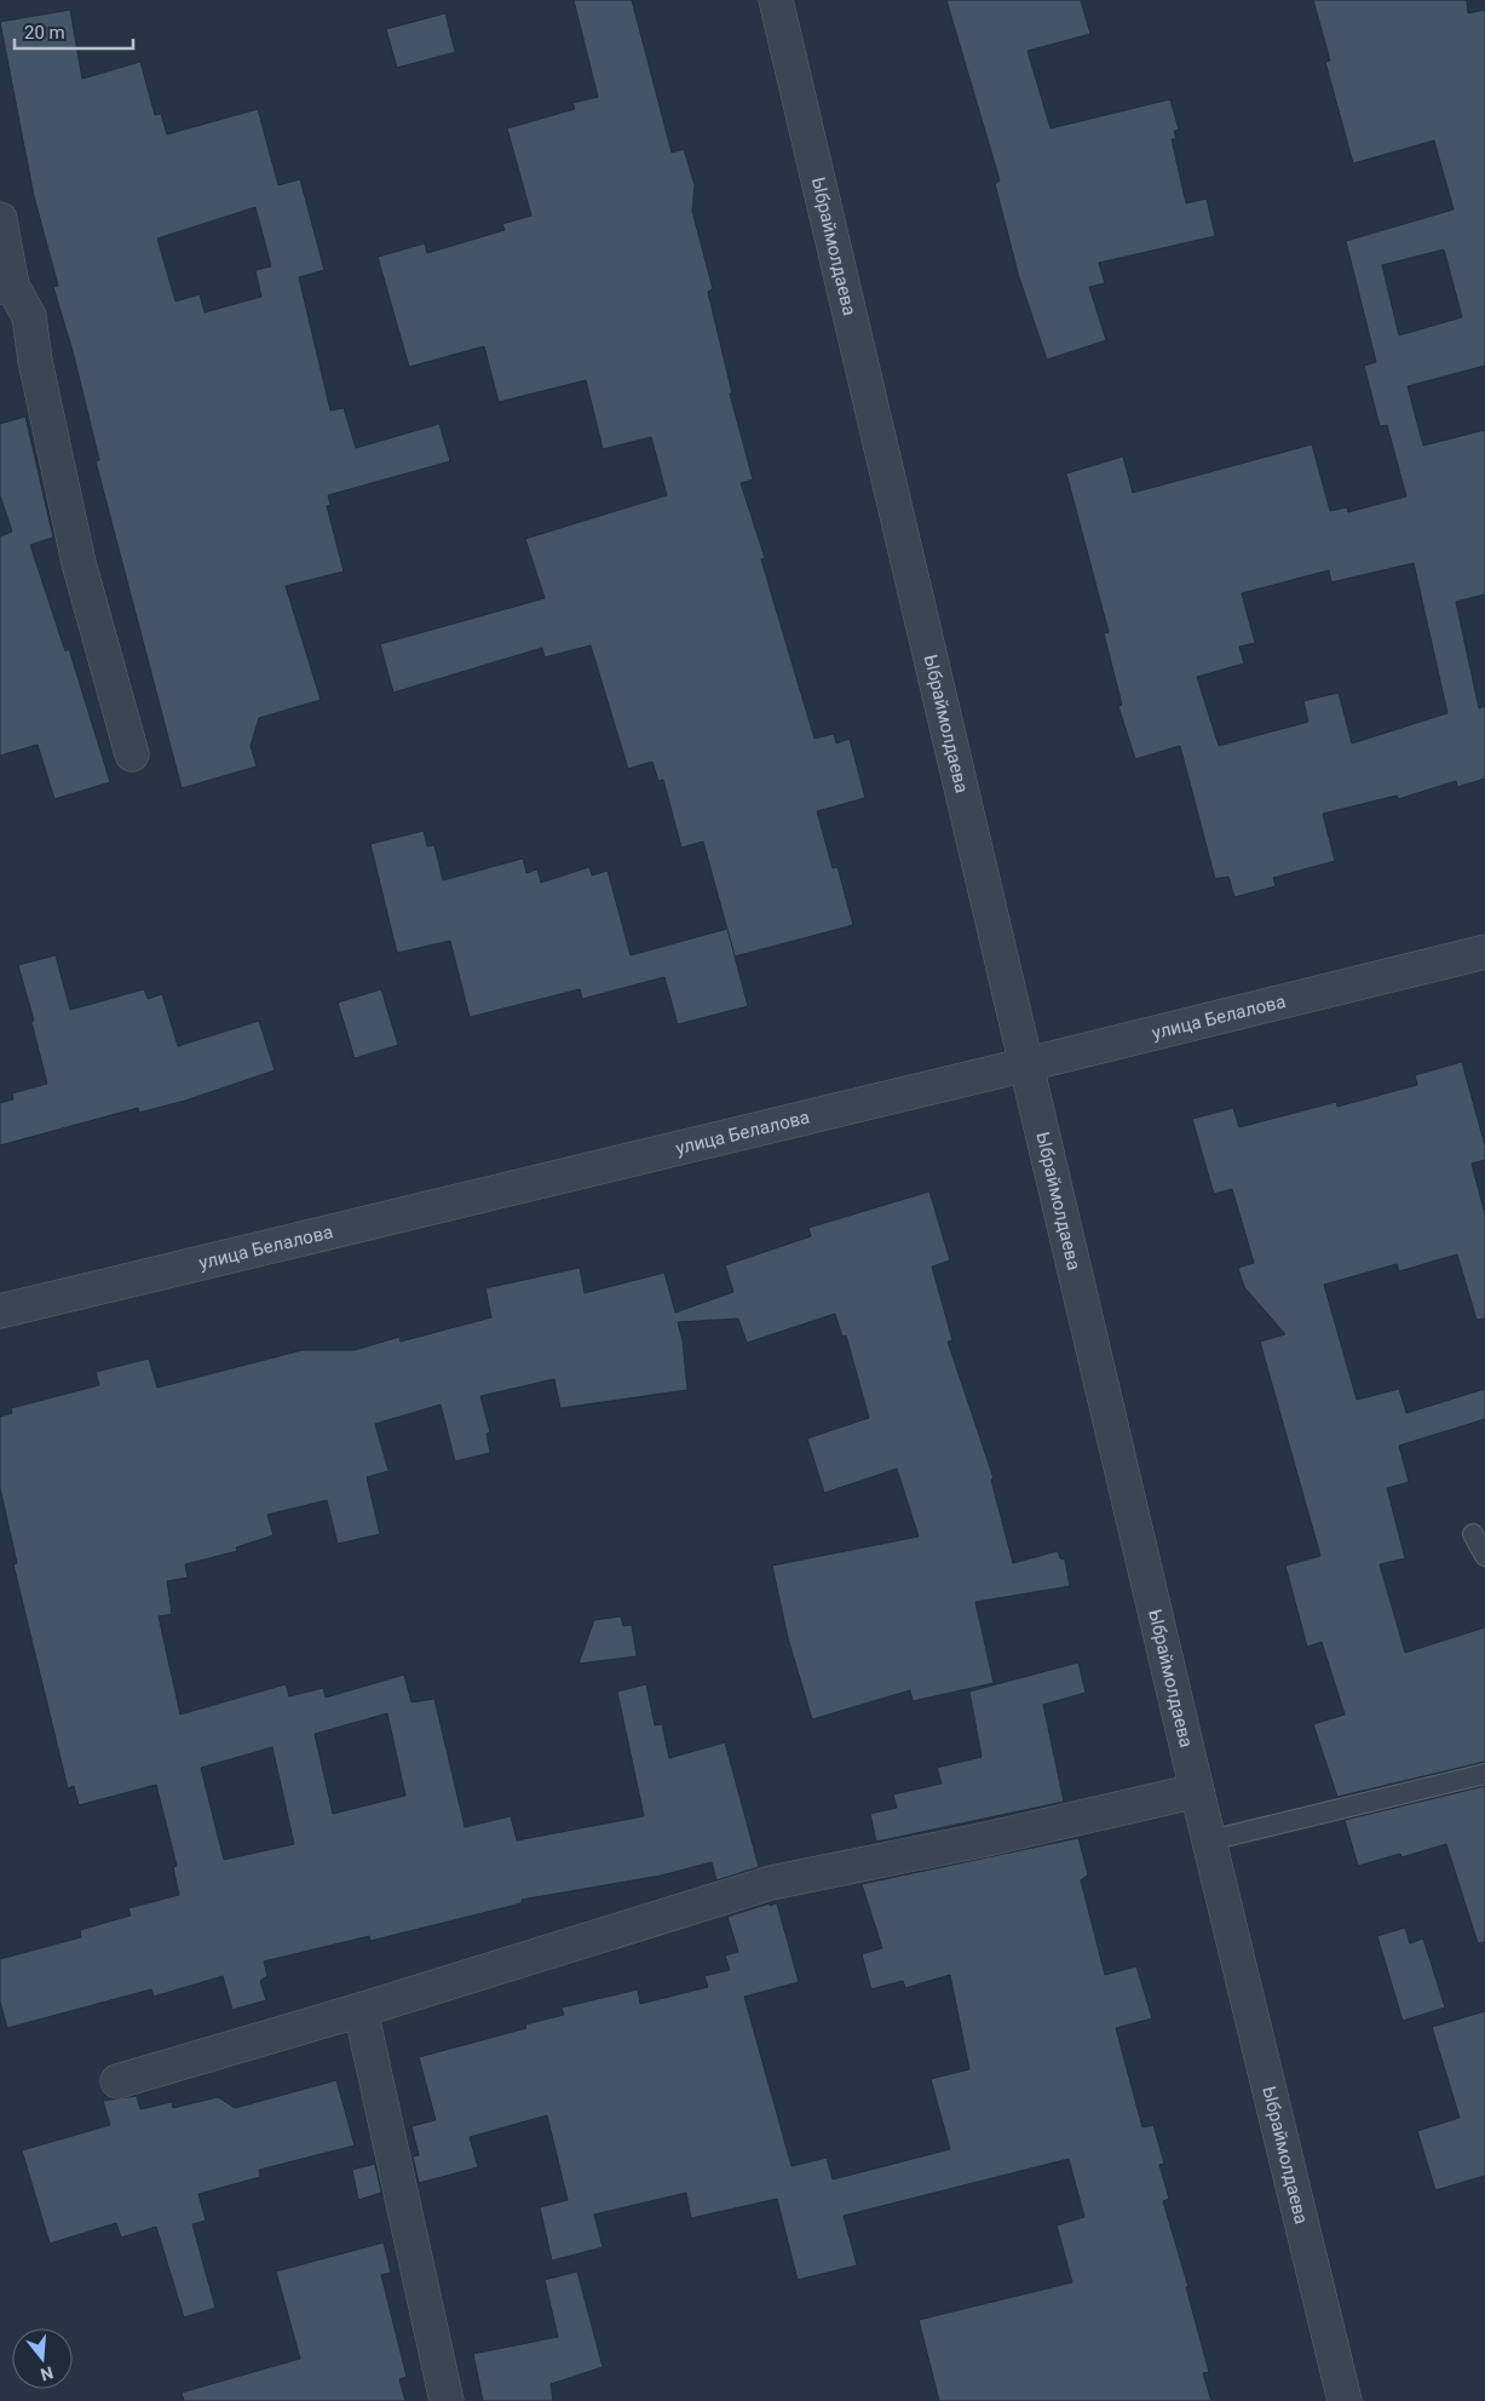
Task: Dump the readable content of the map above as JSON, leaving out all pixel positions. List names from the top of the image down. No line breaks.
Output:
{"streets":{"street":["Ыбраймолдаева","улица Белалова"]},"crossings":[["Ыбраймолдаева","улица Белалова"]],"scale_bar":"20 m","north":"bottom"}
